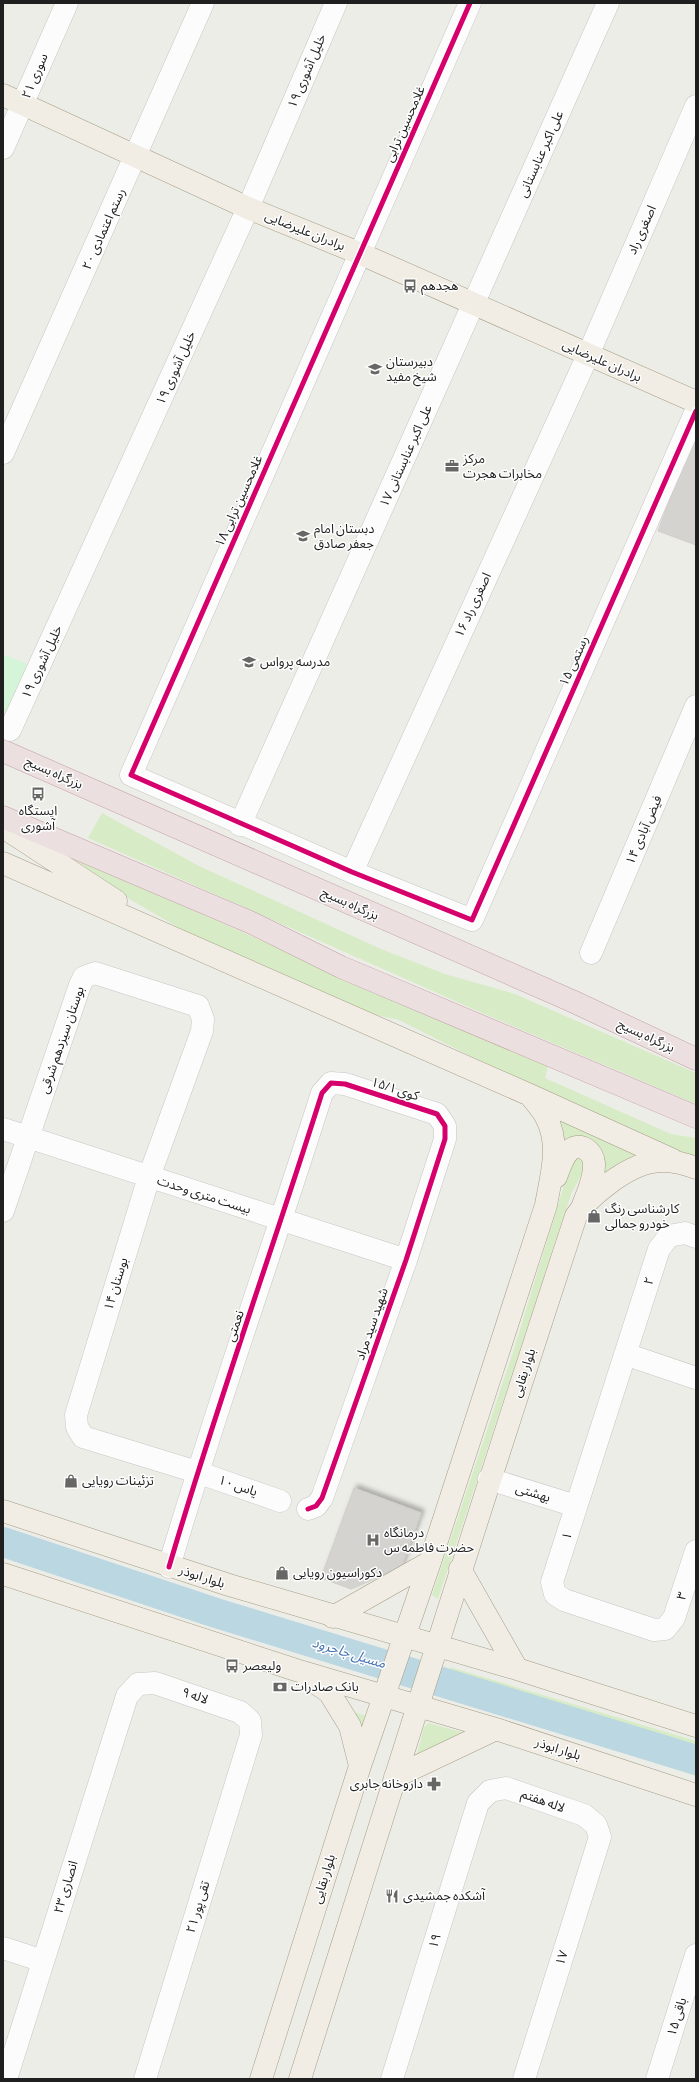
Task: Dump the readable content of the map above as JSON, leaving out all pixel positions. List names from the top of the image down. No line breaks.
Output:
{"streets":{"highway":["بزرگراه بسیج"],"main road":["برادران علیرضایی","بلوار بقایی","بلوار ابوذر"],"street":["خلیل آشوری ۱۹","سوری ۲۱","غلامحسین ترابی","علی اکبر عنابستانی","رستم اعتمادی ۲۰","اصغری راد","علی اکبر عنابستانی ۱۷","غلامحسین ترابی ۱۸","اصغری راد ۱۶","رستمی ۱۵","فیض آبادی ۱۴","بوستان سیزدهم شرقی","کوی ۱۵/۱","بیست متری وحدت","۲","بوستان ۱۴","شهید سید مراد","نعمتی","یاس ۱۰","بهشتی","۱","۳","لاله ۹","لاله هفتم","انصاری ۲۳","تقی پور ۲۱","۱۹","۱۷","باقی ۱۵"]},"crossings":[["خلیل آشوری ۱۹","برادران علیرضایی"],["سوری ۲۱","برادران علیرضایی"],["غلامحسین ترابی","برادران علیرضایی"],["غلامحسین ترابی","غلامحسین ترابی ۱۸"],["علی اکبر عنابستانی","برادران علیرضایی"],["علی اکبر عنابستانی","علی اکبر عنابستانی ۱۷"],["رستم اعتمادی ۲۰","برادران علیرضایی"],["اصغری راد","برادران علیرضایی"],["اصغری راد","اصغری راد ۱۶"],["برادران علیرضایی","علی اکبر عنابستانی ۱۷"],["برادران علیرضایی","غلامحسین ترابی ۱۸"],["برادران علیرضایی","اصغری راد ۱۶"],["علی اکبر عنابستانی ۱۷","غلامحسین ترابی ۱۸"],["اصغری راد ۱۶","رستمی ۱۵"],["بوستان سیزدهم شرقی","بیست متری وحدت"],["بوستان سیزدهم شرقی","بوستان ۱۴"],["کوی ۱۵/۱","شهید سید مراد"],["کوی ۱۵/۱","نعمتی"],["بیست متری وحدت","بوستان ۱۴"],["بیست متری وحدت","شهید سید مراد"],["بیست متری وحدت","نعمتی"],["۲","۱"],["بوستان ۱۴","نعمتی"],["بوستان ۱۴","یاس ۱۰"],["نعمتی","یاس ۱۰"],["نعمتی","بلوار ابوذر"],["بلوار بقایی","بهشتی"],["بلوار بقایی","بلوار ابوذر"],["بهشتی","۱"],["۱","۳"],["لاله ۹","انصاری ۲۳"],["لاله ۹","تقی پور ۲۱"],["لاله هفتم","۱۹"],["لاله هفتم","۱۷"]],"water":["مسیل جاجرود"],"places":{"bus stop":["هجدهم","ایستگاه آشوری","ولیعصر"],"school or university":["دبیرستان شیخ مفید","دبستان امام جعفر صادق","مدرسه پرواس"],"office":["مرکز مخابرات هجرت"],"shop":["کارشناسی رنگ خودرو جمالی","تزئینات رویایی","دکوراسیون رویایی"],"hospital":["درمانگاه حضرت فاطمه س"],"bank":["بانک صادرات"],"pharmacy":["داروخانه جابری"],"restaurant":["آشکده جمشیدی"]}}
